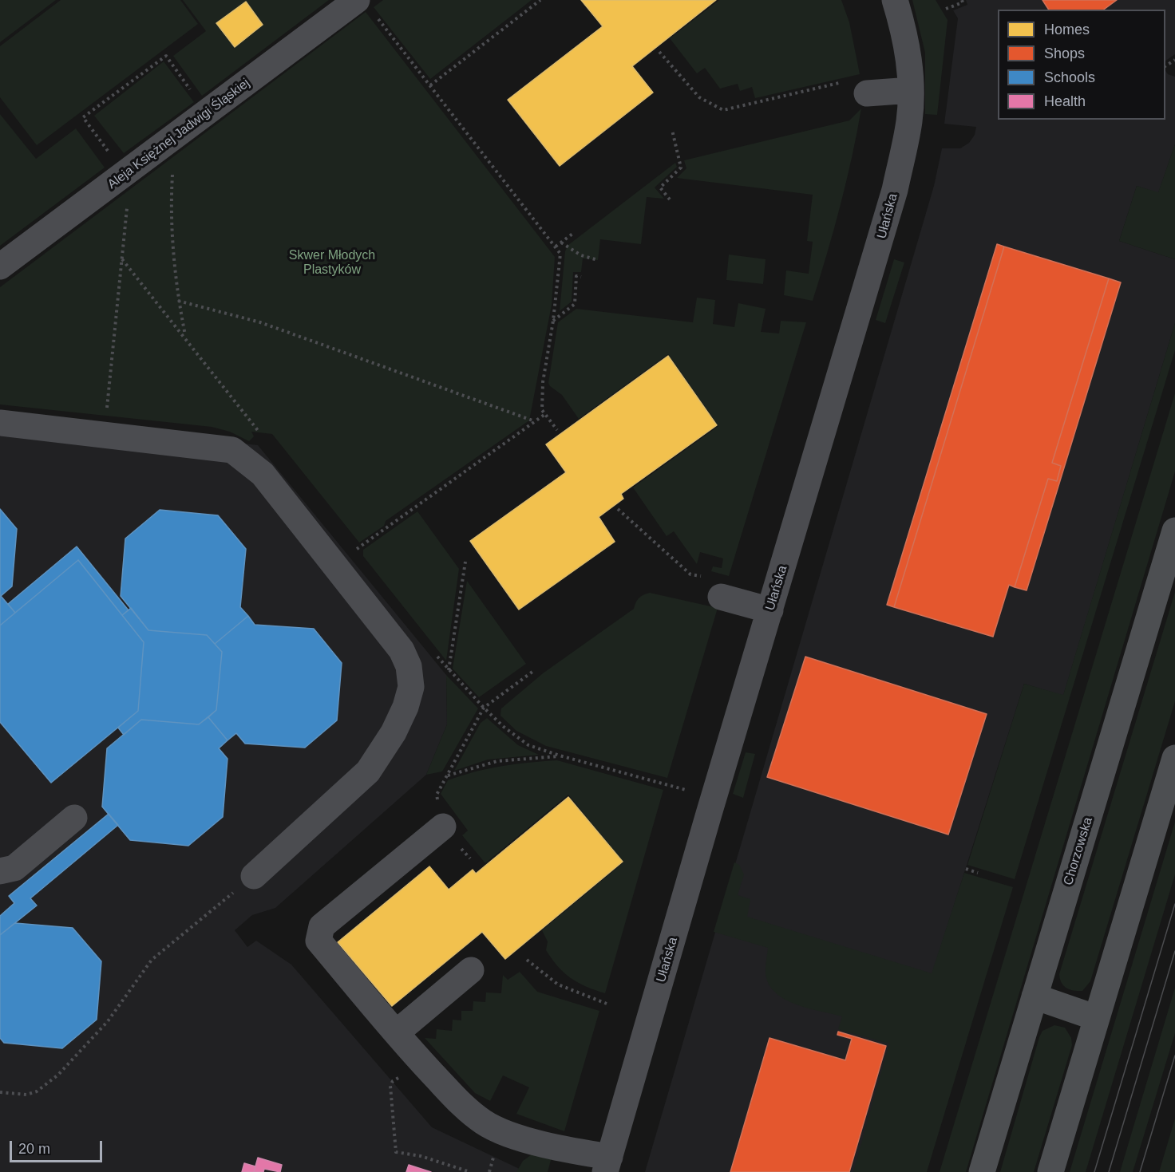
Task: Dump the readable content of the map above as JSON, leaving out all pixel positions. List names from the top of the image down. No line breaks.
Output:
{"streets":{"main road":["Chorzowska"],"street":["Aleja Księżnej Jadwigi Śląskiej","Ułańska"]},"parks":["Skwer Młodych Plastyków"],"legend":["Homes","Shops","Schools","Health"],"scale_bar":"20 m"}
